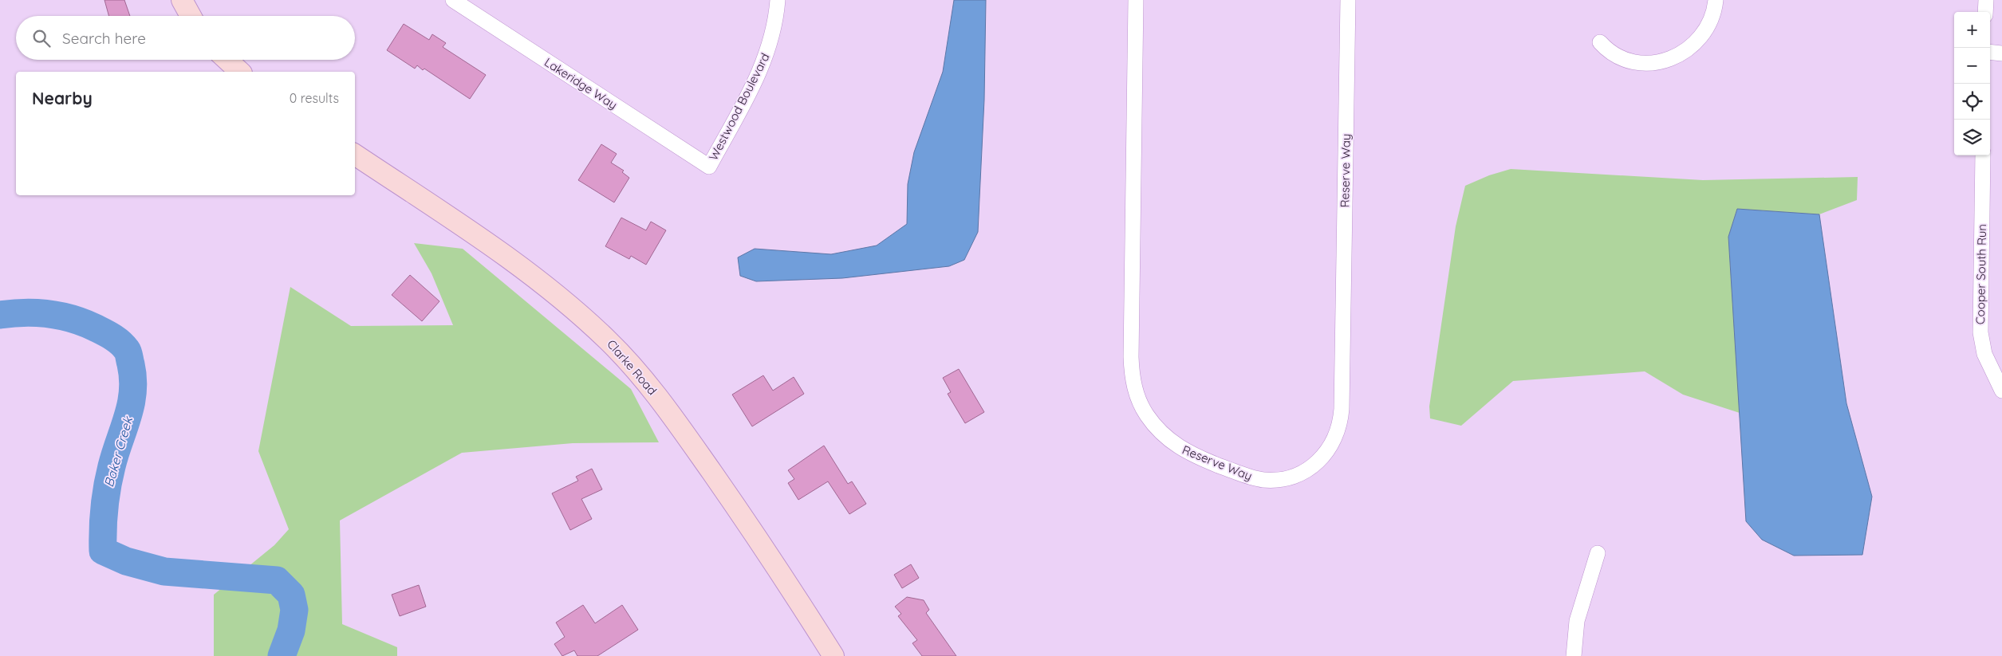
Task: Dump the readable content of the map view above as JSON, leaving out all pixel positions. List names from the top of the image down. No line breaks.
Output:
{"streets":{"street":["Lakeridge Way","Westwood Boulevard","Reserve Way","Cooper South Run","Clarke Road"]},"crossings":[["Lakeridge Way","Westwood Boulevard"]],"water":["Baker Creek"],"page":{"map_buttons":["+","−"],"search":"Search here","heading":["Nearby","0 results"]}}
